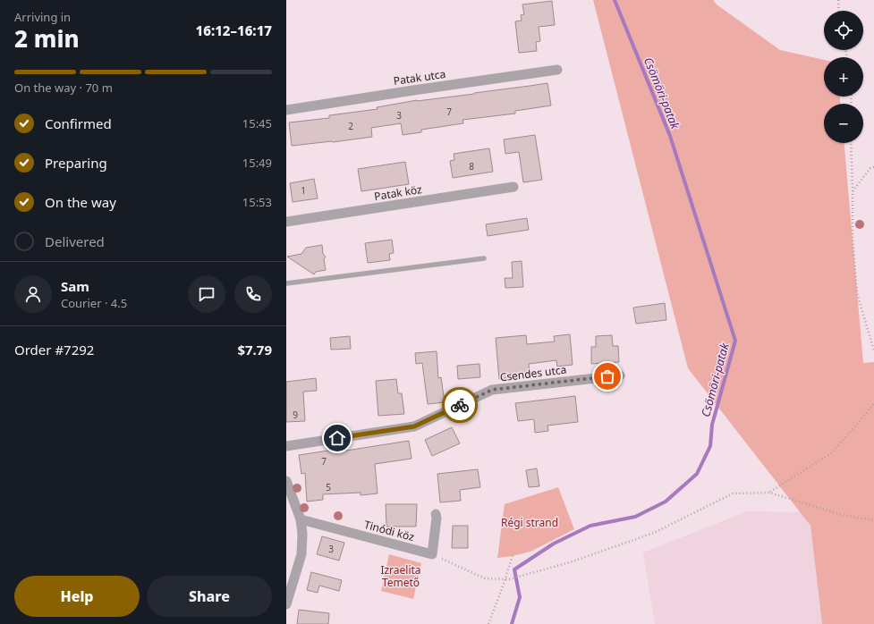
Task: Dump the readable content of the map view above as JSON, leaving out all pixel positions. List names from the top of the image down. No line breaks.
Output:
{"streets":{"street":["Patak utca","Patak köz","Csendes utca","Tinódi köz"]},"water":["Csömöri-patak"],"parks":["Régi strand","Izraelita Temető"],"house_numbers":["7","3","2","8","1","9","7","5","3"],"page":{"heading":["2 min","Arriving in","16:12–16:17"],"panel":["Sam","Courier · 4.5","Order #7292","$7.79"],"map_buttons":["+","−"],"bar":"On the way · 70 m","list":[["Confirmed","15:45"],["Preparing","15:49"],["On the way","15:53"],"Delivered"],"buttons":["Help","Share"]}}
